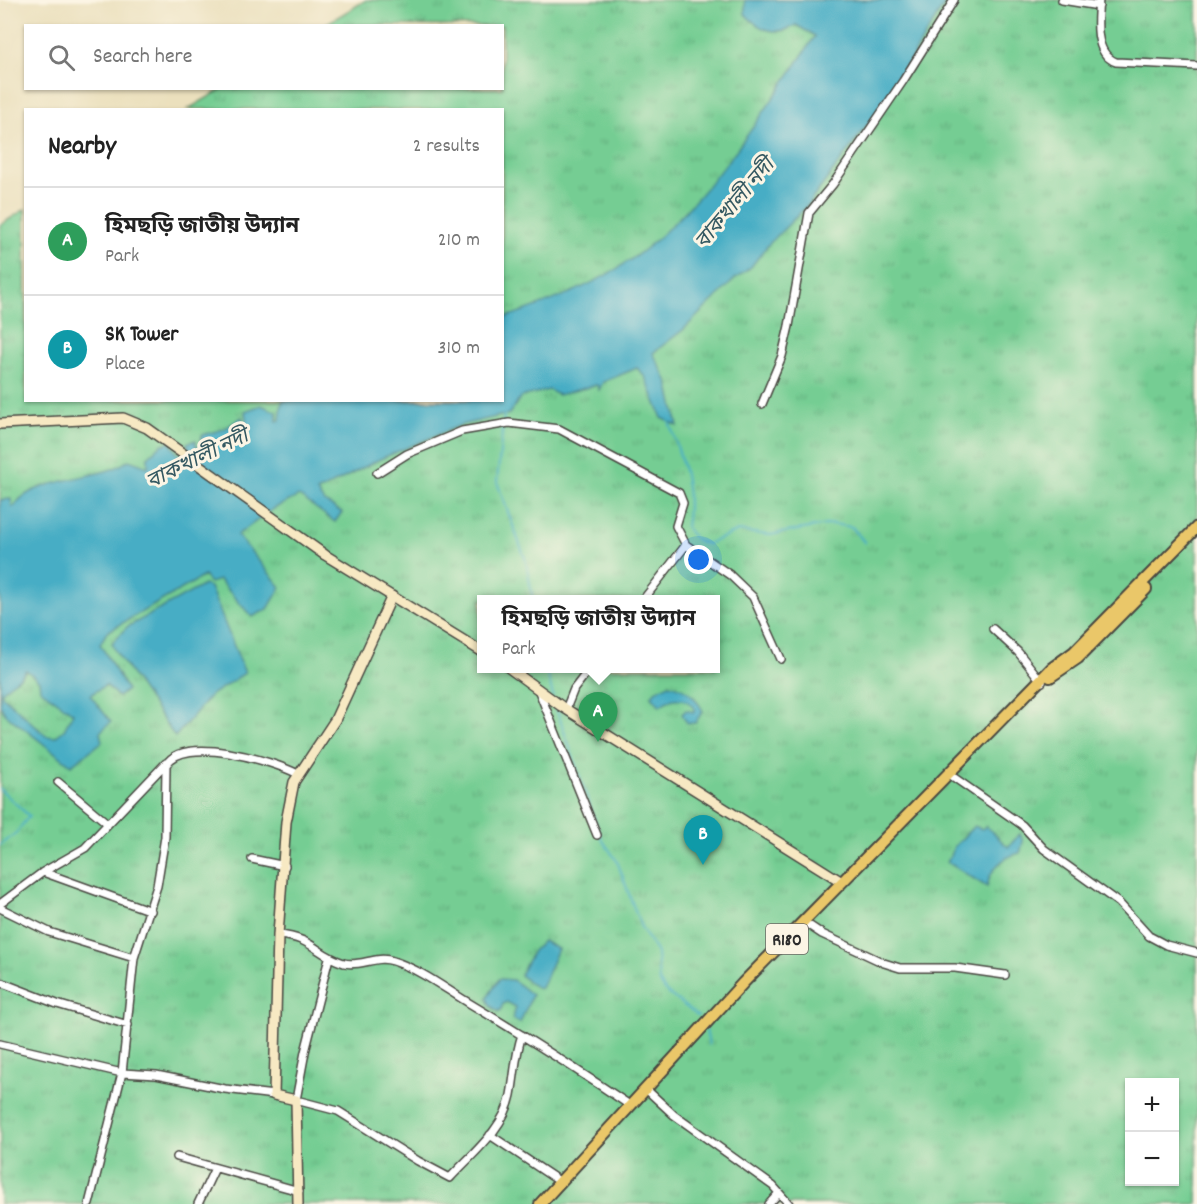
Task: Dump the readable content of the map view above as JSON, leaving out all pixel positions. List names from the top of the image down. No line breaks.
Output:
{"streets":{"main road":["R180"]},"water":["বাকখালী নদী"],"page":{"search":"Search here","heading":["Nearby","2 results"],"list":[{"mark":"A","name":"হিমছড়ি জাতীয় উদ্যান","note":"Park","value":"210 m"},{"mark":"B","name":"SK Tower","note":"Place","value":"310 m"}],"popup":["হিমছড়ি জাতীয় উদ্যান","Park"],"pins":["A","B"],"map_buttons":["+","−"]}}
